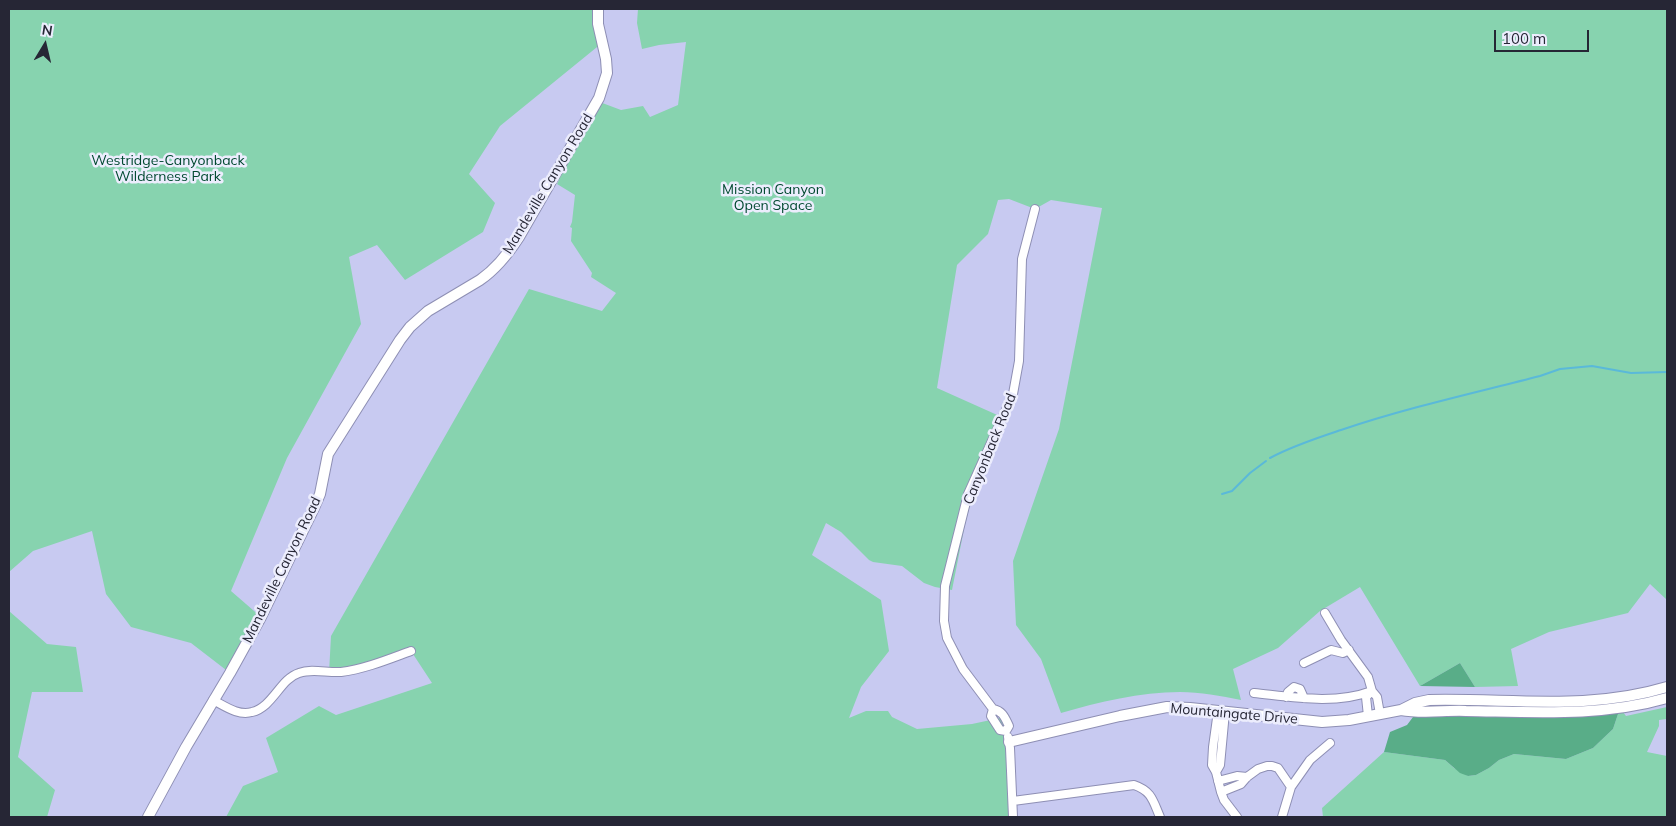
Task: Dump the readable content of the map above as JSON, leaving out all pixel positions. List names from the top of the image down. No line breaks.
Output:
{"streets":{"street":["Mandeville Canyon Road","Canyonback Road","Mountaingate Drive"]},"crossings":[["Canyonback Road","Mountaingate Drive"]],"parks":["Westridge-Canyonback Wilderness Park","Mission Canyon Open Space"],"scale_bar":"100 m","north":"top"}
